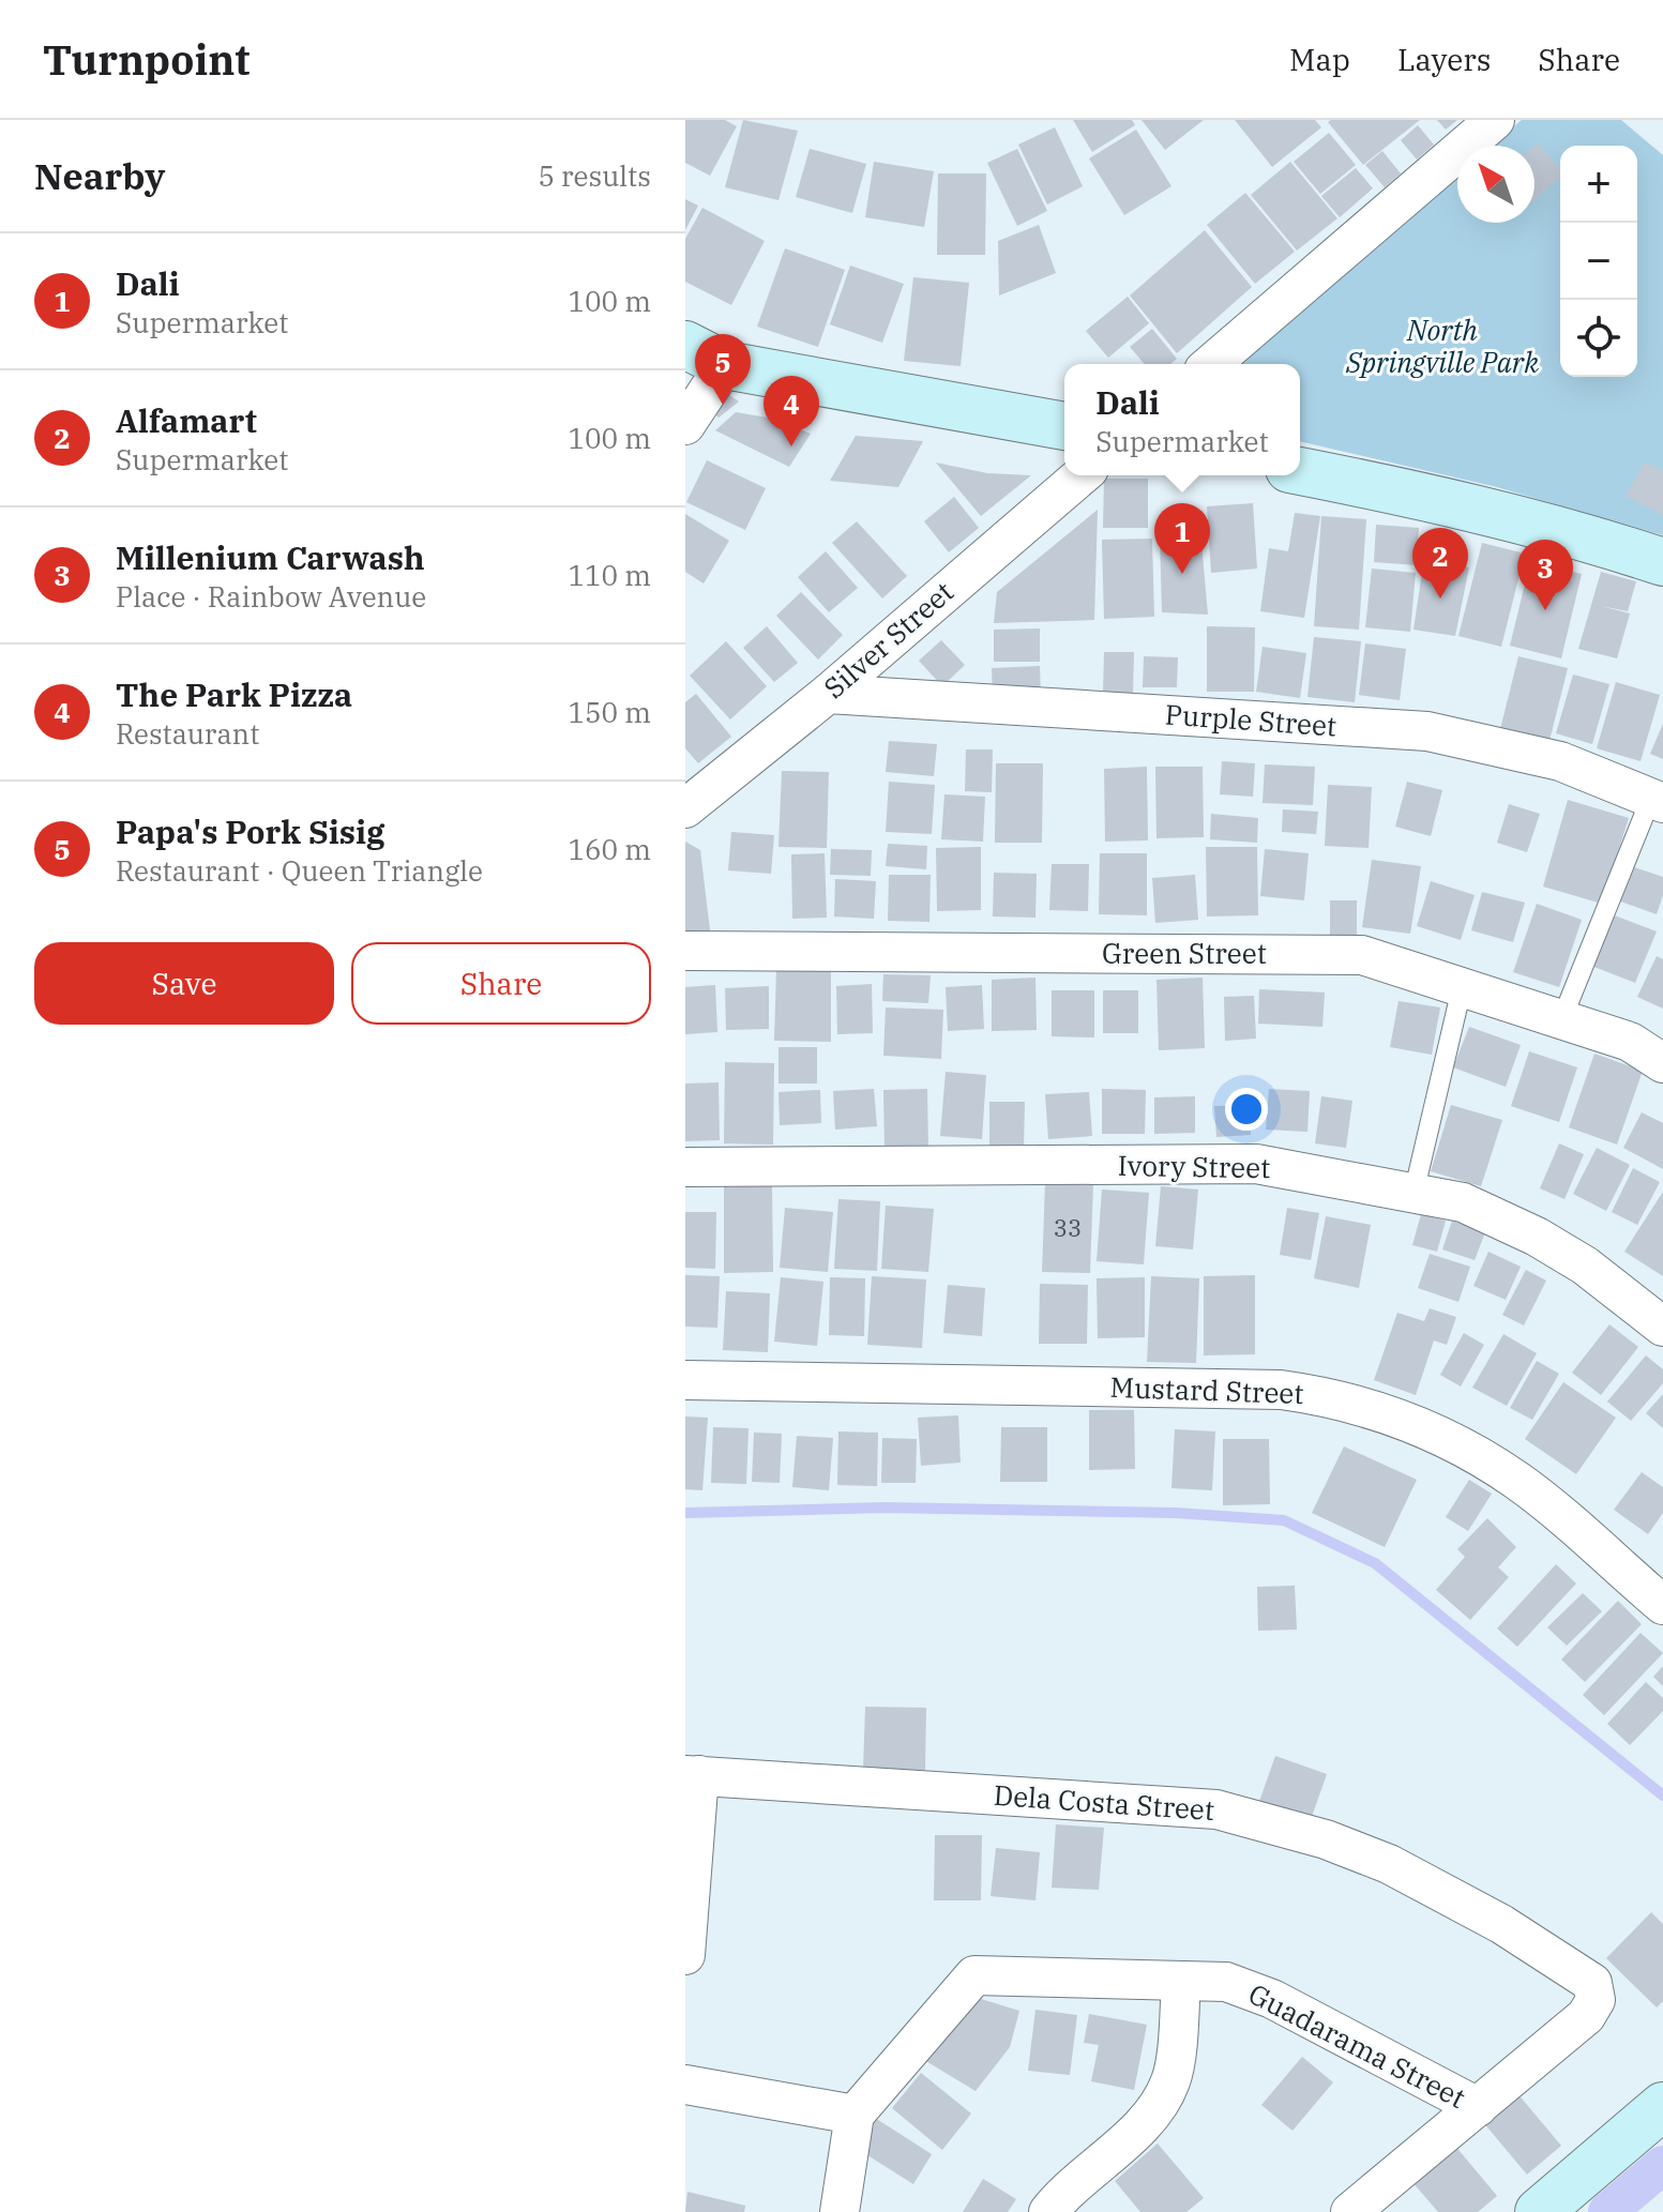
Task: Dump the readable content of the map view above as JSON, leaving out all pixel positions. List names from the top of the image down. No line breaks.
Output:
{"streets":{"street":["Silver Street","Purple Street","Green Street","Ivory Street","Mustard Street","Dela Costa Street","Guadarama Street"]},"crossings":[["Silver Street","Purple Street"],["Dela Costa Street","Guadarama Street"]],"parks":["North Springville Park"],"house_numbers":["33"],"north":"top left","page":{"header":"Turnpoint","nav":["Map","Layers","Share"],"heading":["Nearby","5 results"],"map_buttons":["+","−"],"list":[{"mark":"1","name":"Dali","note":"Supermarket","value":"100 m"},{"mark":"2","name":"Alfamart","note":"Supermarket","value":"100 m"},{"mark":"3","name":"Millenium Carwash","note":"Place · Rainbow Avenue","value":"110 m"},{"mark":"4","name":"The Park Pizza","note":"Restaurant","value":"150 m"},{"mark":"5","name":"Papa's Pork Sisig","note":"Restaurant · Queen Triangle","value":"160 m"}],"pins":["5","4","1","2","3"],"popup":["Dali","Supermarket"],"buttons":["Save","Share"]}}
